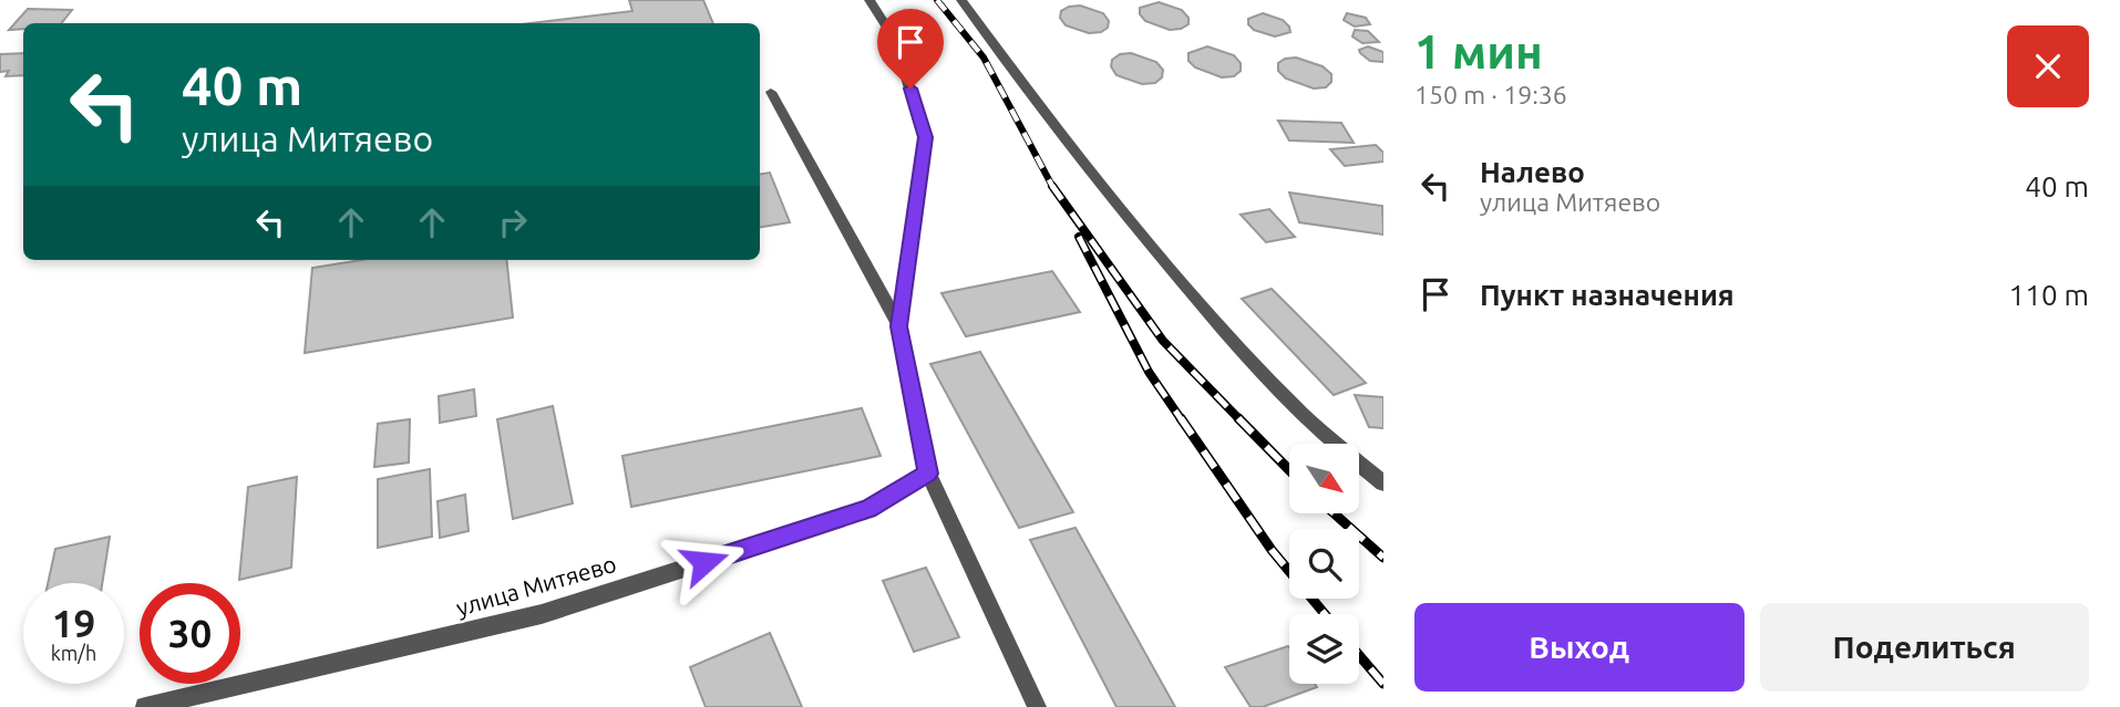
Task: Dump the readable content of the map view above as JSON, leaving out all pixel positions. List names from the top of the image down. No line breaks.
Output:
{"streets":{"street":["улица Митяево"]},"north":"bottom right","page":{"heading":["1 мин","150 m · 19:36"],"turn":["40 m","улица Митяево"],"list":[{"name":"Налево","note":"улица Митяево","value":"40 m"},{"name":"Пункт назначения","value":"110 m"}],"speed":"19 km/h","limit":"30","buttons":["Выход","Поделиться"]}}
